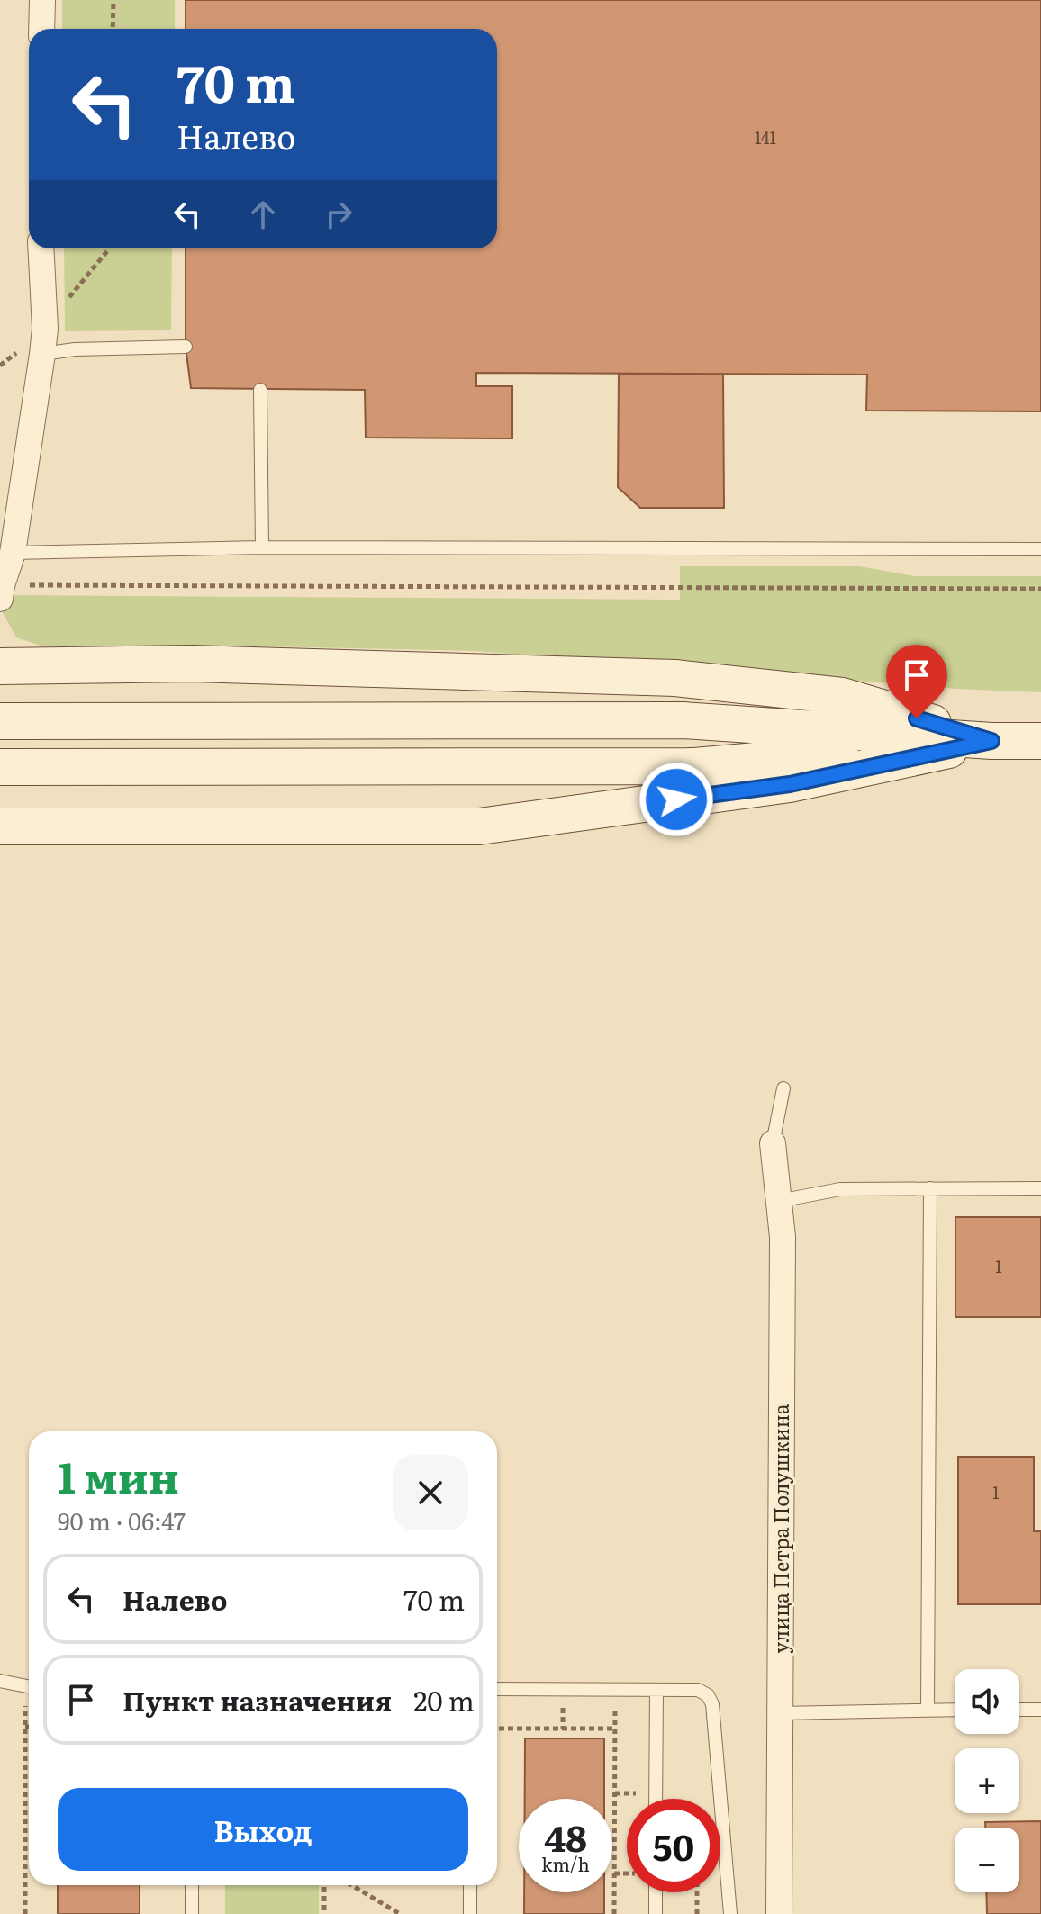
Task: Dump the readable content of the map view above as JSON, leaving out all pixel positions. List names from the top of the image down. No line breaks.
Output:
{"streets":{"street":["улица Петра Полушкина"]},"house_numbers":["141","1","1"],"page":{"turn":["70 m","Налево"],"heading":["1 мин","90 m · 06:47"],"list":[{"name":"Налево","value":"70 m"},{"name":"Пункт назначения","value":"20 m"}],"map_buttons":["+","−"],"buttons":"Выход","speed":"48 km/h","limit":"50"}}
